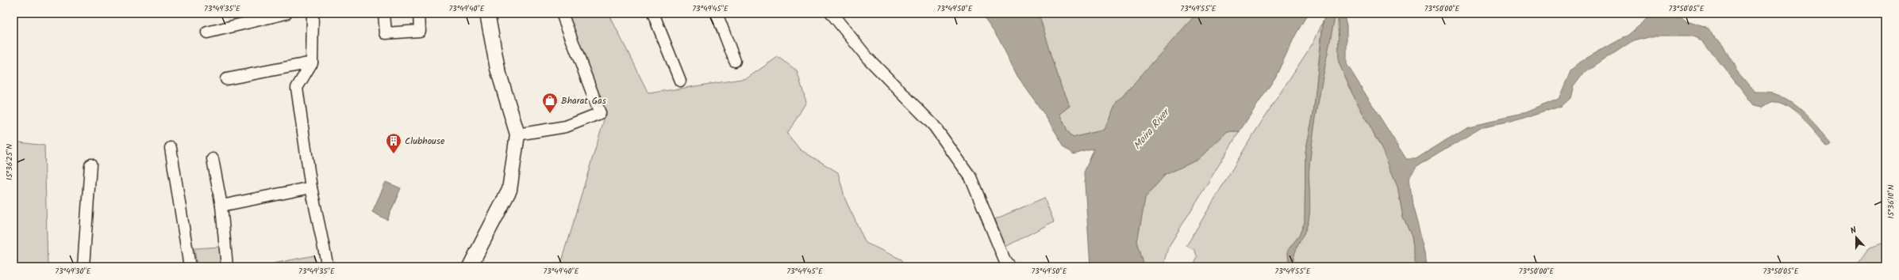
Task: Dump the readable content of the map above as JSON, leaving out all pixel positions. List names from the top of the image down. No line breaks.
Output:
{"water":["Moira River"],"places":{"shop":["Bharat Gas"],"building":["Clubhouse"]},"north":"top","coordinates":["73°49'35\"E","73°49'40\"E","73°49'45\"E","73°49'50\"E","73°49'55\"E","73°50'00\"E","73°50'05\"E","15°36'25\"N","15°36'10\"N","73°49'30\"E"]}
